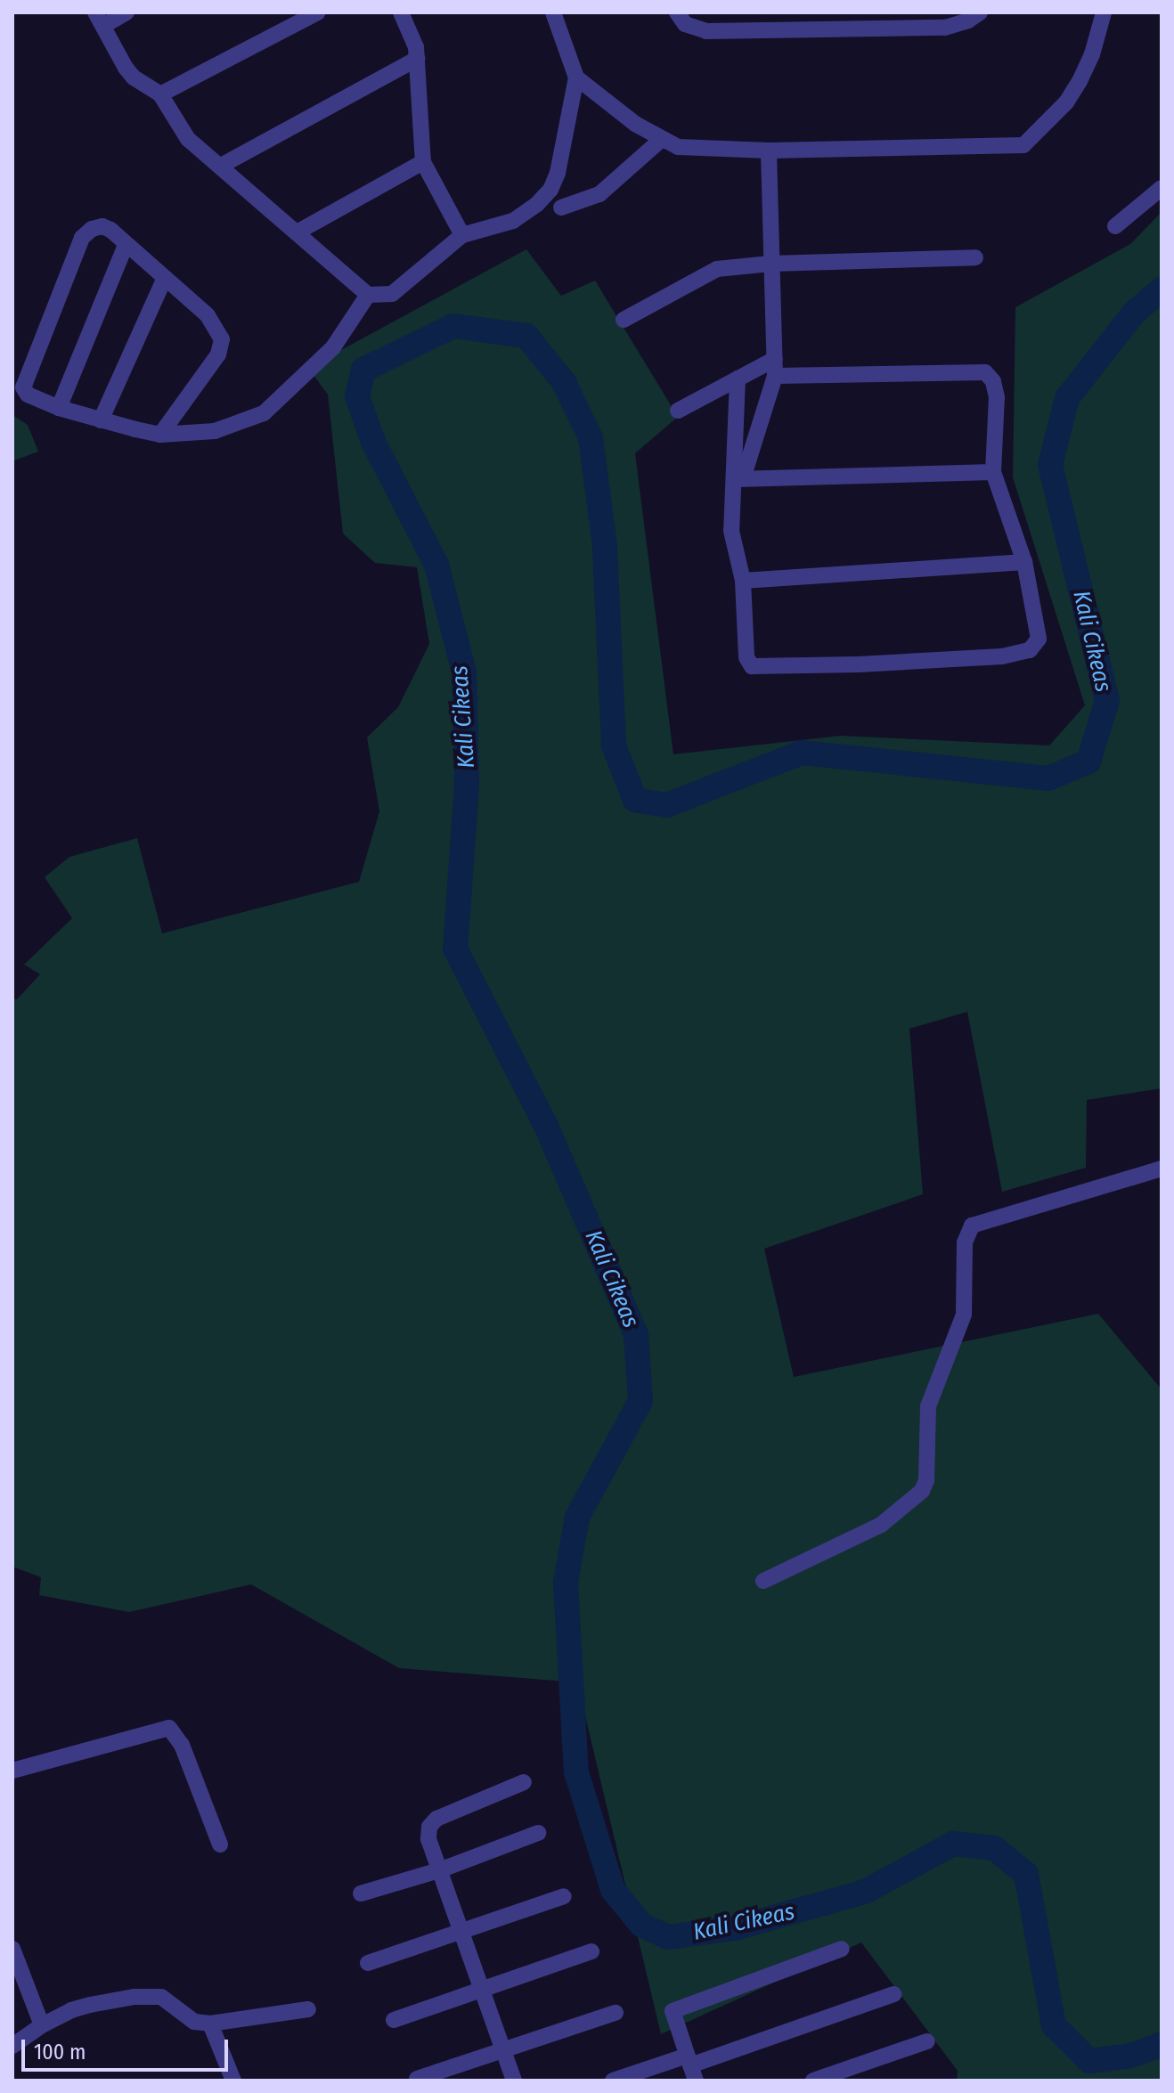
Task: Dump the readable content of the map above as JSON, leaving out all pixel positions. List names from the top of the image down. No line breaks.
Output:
{"water":["Kali Cikeas"],"scale_bar":"100 m"}
